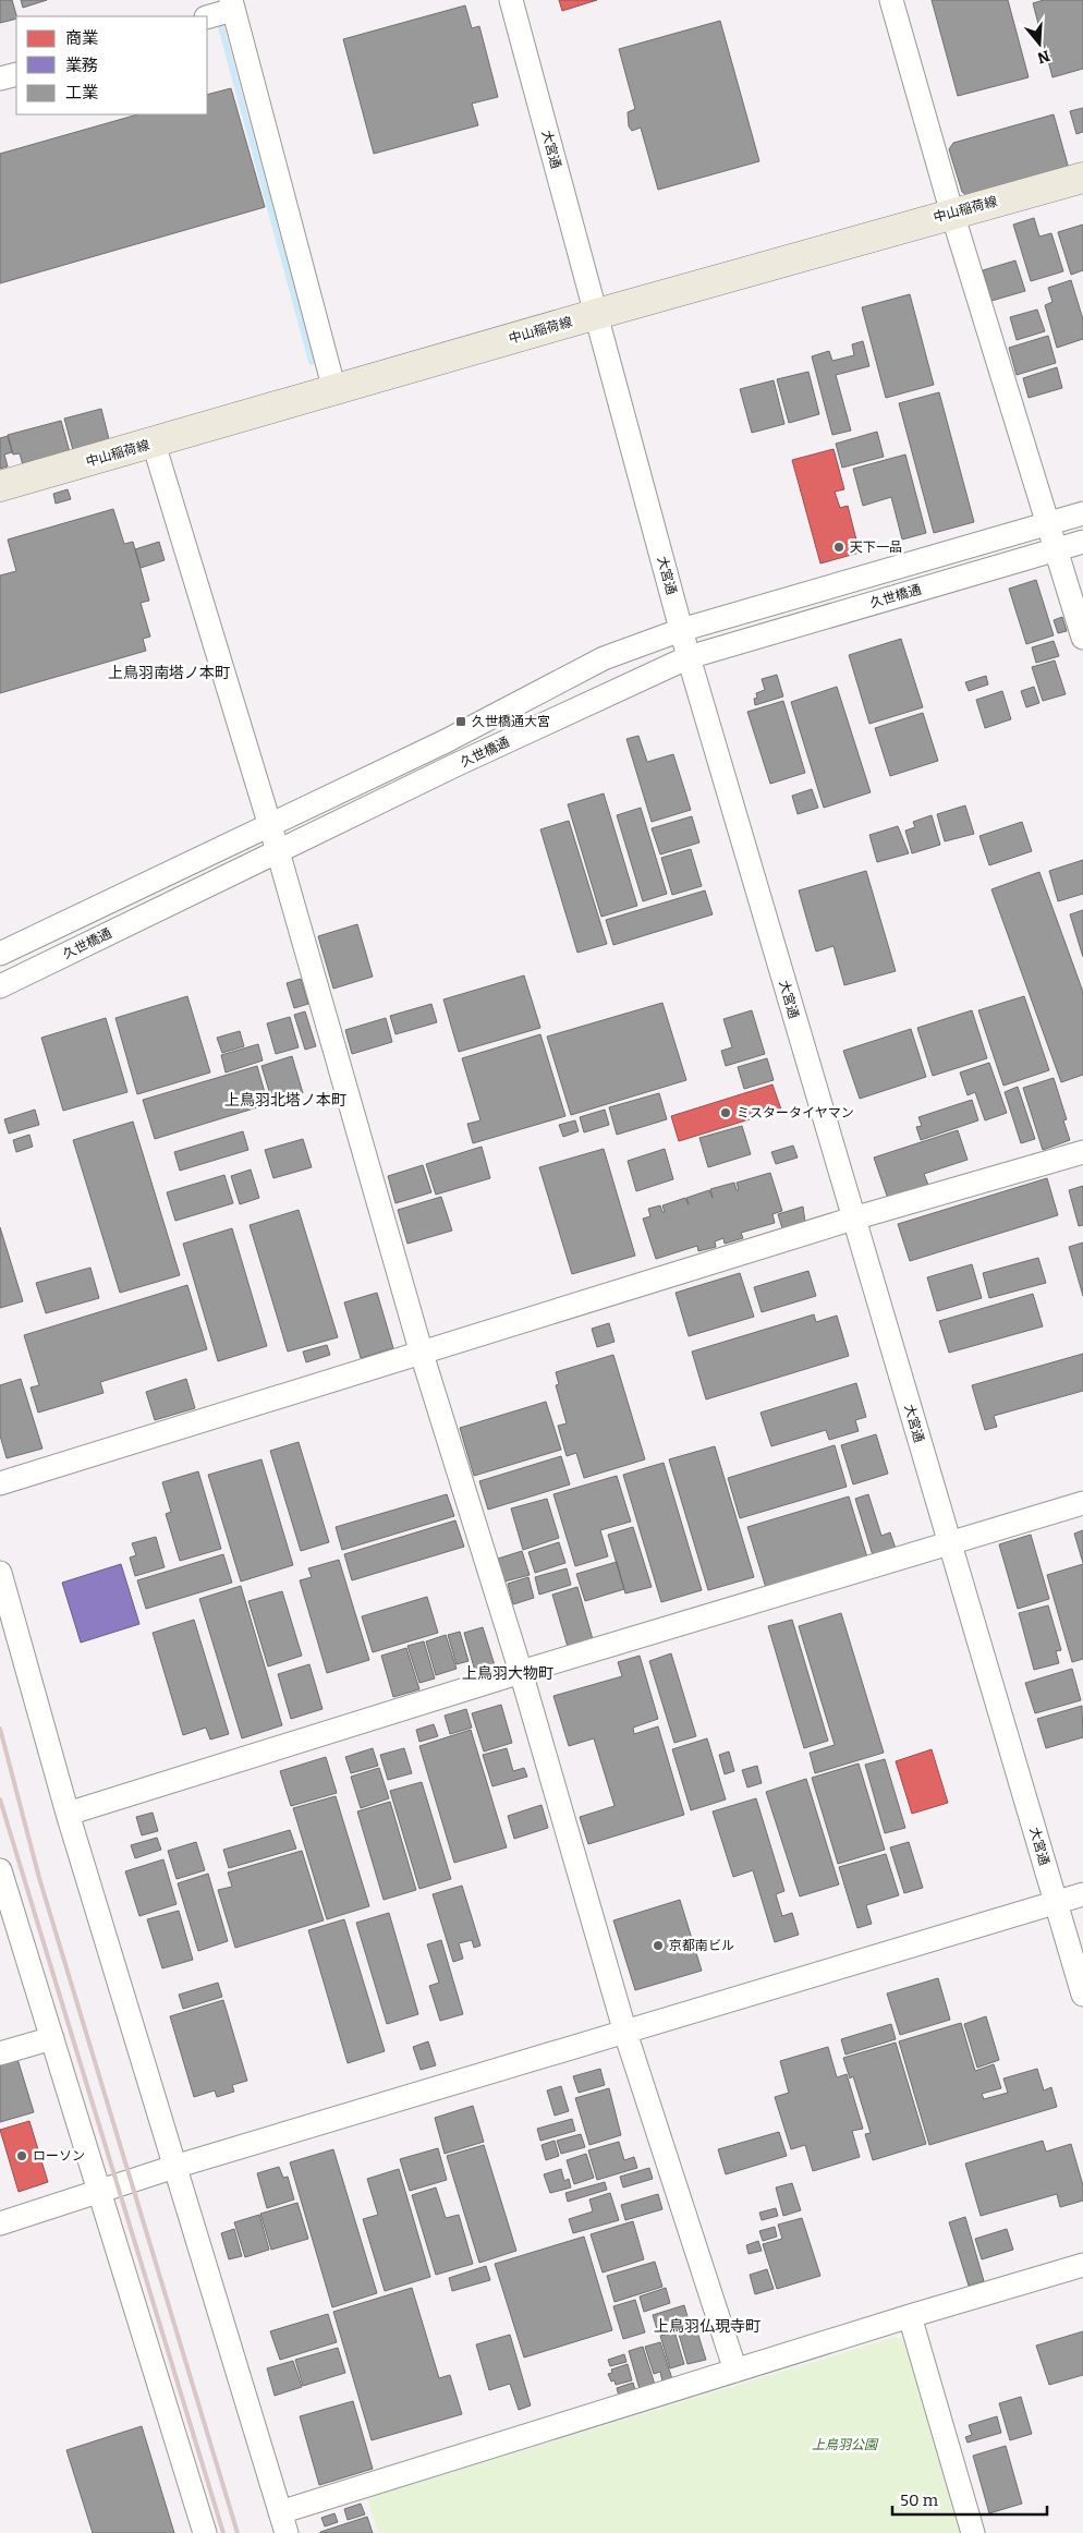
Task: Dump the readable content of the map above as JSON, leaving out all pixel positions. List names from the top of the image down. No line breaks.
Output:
{"streets":{"main road":["中山稲荷線"],"street":["大宮通","久世橋通"]},"crossings":[["大宮通","中山稲荷線"],["大宮通","久世橋通"]],"districts":["上鳥羽南塔ノ本町","上鳥羽北塔ノ本町","上鳥羽大物町","上鳥羽仏現寺町"],"parks":["上鳥羽公園"],"places":{"other":["天下一品","ミスタータイヤマン","京都南ビル","ローソン"],"transit":["久世橋通大宮"]},"legend":["商業","業務","工業"],"scale_bar":"50 m","north":"bottom"}
